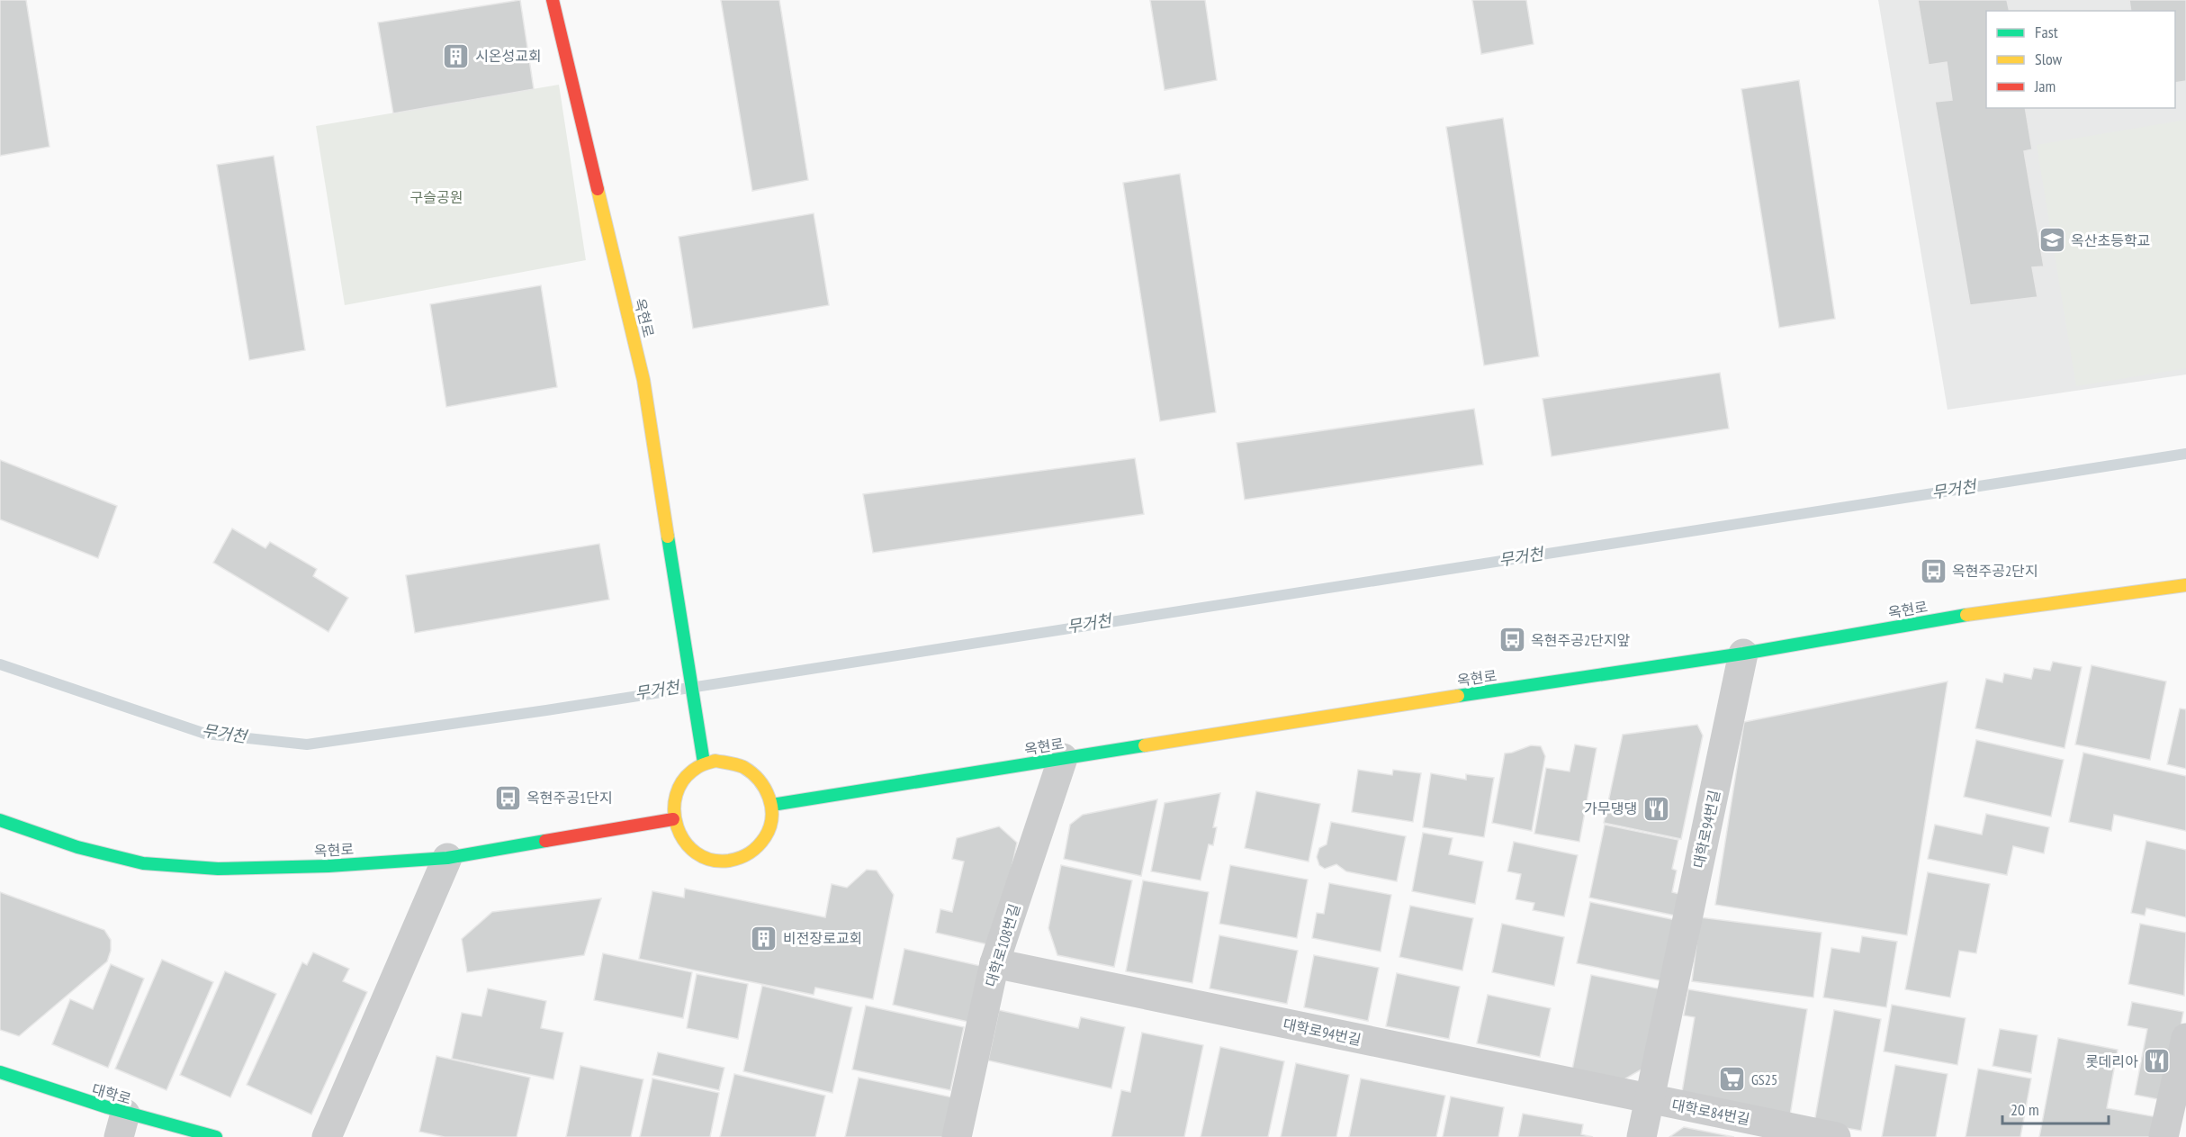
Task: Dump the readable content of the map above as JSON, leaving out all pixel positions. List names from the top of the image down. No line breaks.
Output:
{"streets":{"main road":["옥현로","대학로"],"street":["대학로94번길","대학로108번길","대학로84번길"]},"crossings":[["옥현로","대학로94번길"],["옥현로","대학로108번길"],["대학로94번길","대학로108번길"],["대학로94번길","대학로84번길"]],"water":["무거천"],"parks":["구슬공원"],"places":{"building":["시온성교회","비전장로교회"],"school or university":["옥산초등학교"],"bus stop":["옥현주공2단지","옥현주공2단지앞","옥현주공1단지"],"restaurant":["가무댕댕","롯데리아"],"supermarket":["GS25"]},"legend":["Fast","Slow","Jam"],"scale_bar":"20 m"}
